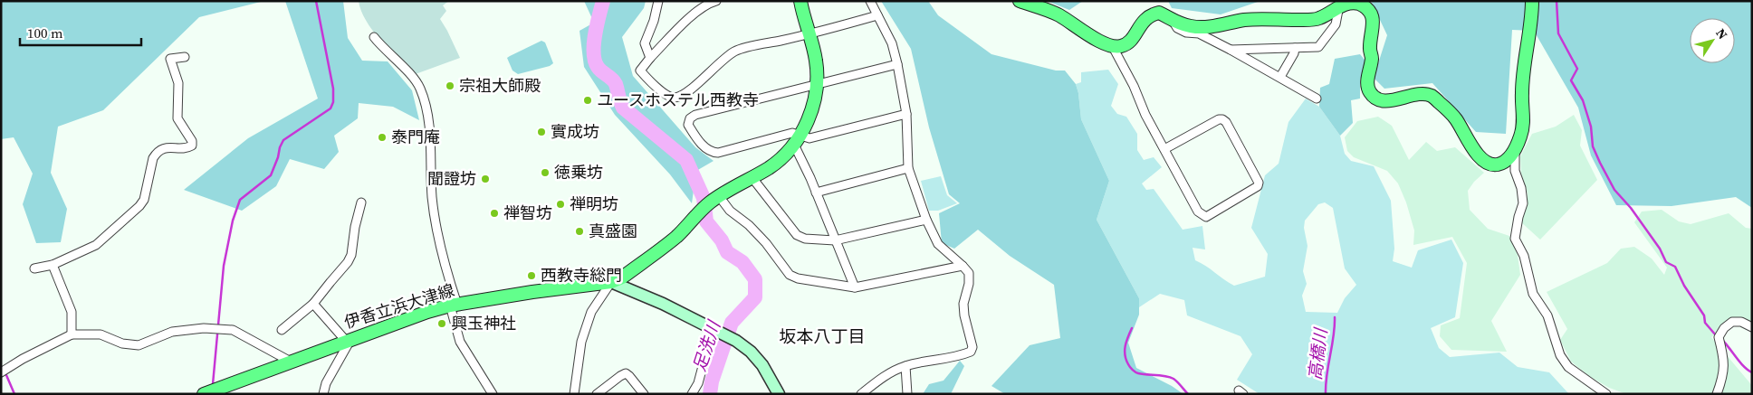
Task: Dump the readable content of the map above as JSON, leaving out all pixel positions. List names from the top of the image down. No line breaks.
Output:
{"streets":{"main road":["伊香立浜大津線"]},"districts":["坂本八丁目"],"water":["足洗川","高橋川"],"places":["宗祖大師殿","ユースホステル西教寺","實成坊","泰門庵","徳乗坊","聞證坊","禅明坊","禅智坊","真盛園","西教寺総門","興玉神社"],"scale_bar":"100 m","north":"top right"}
